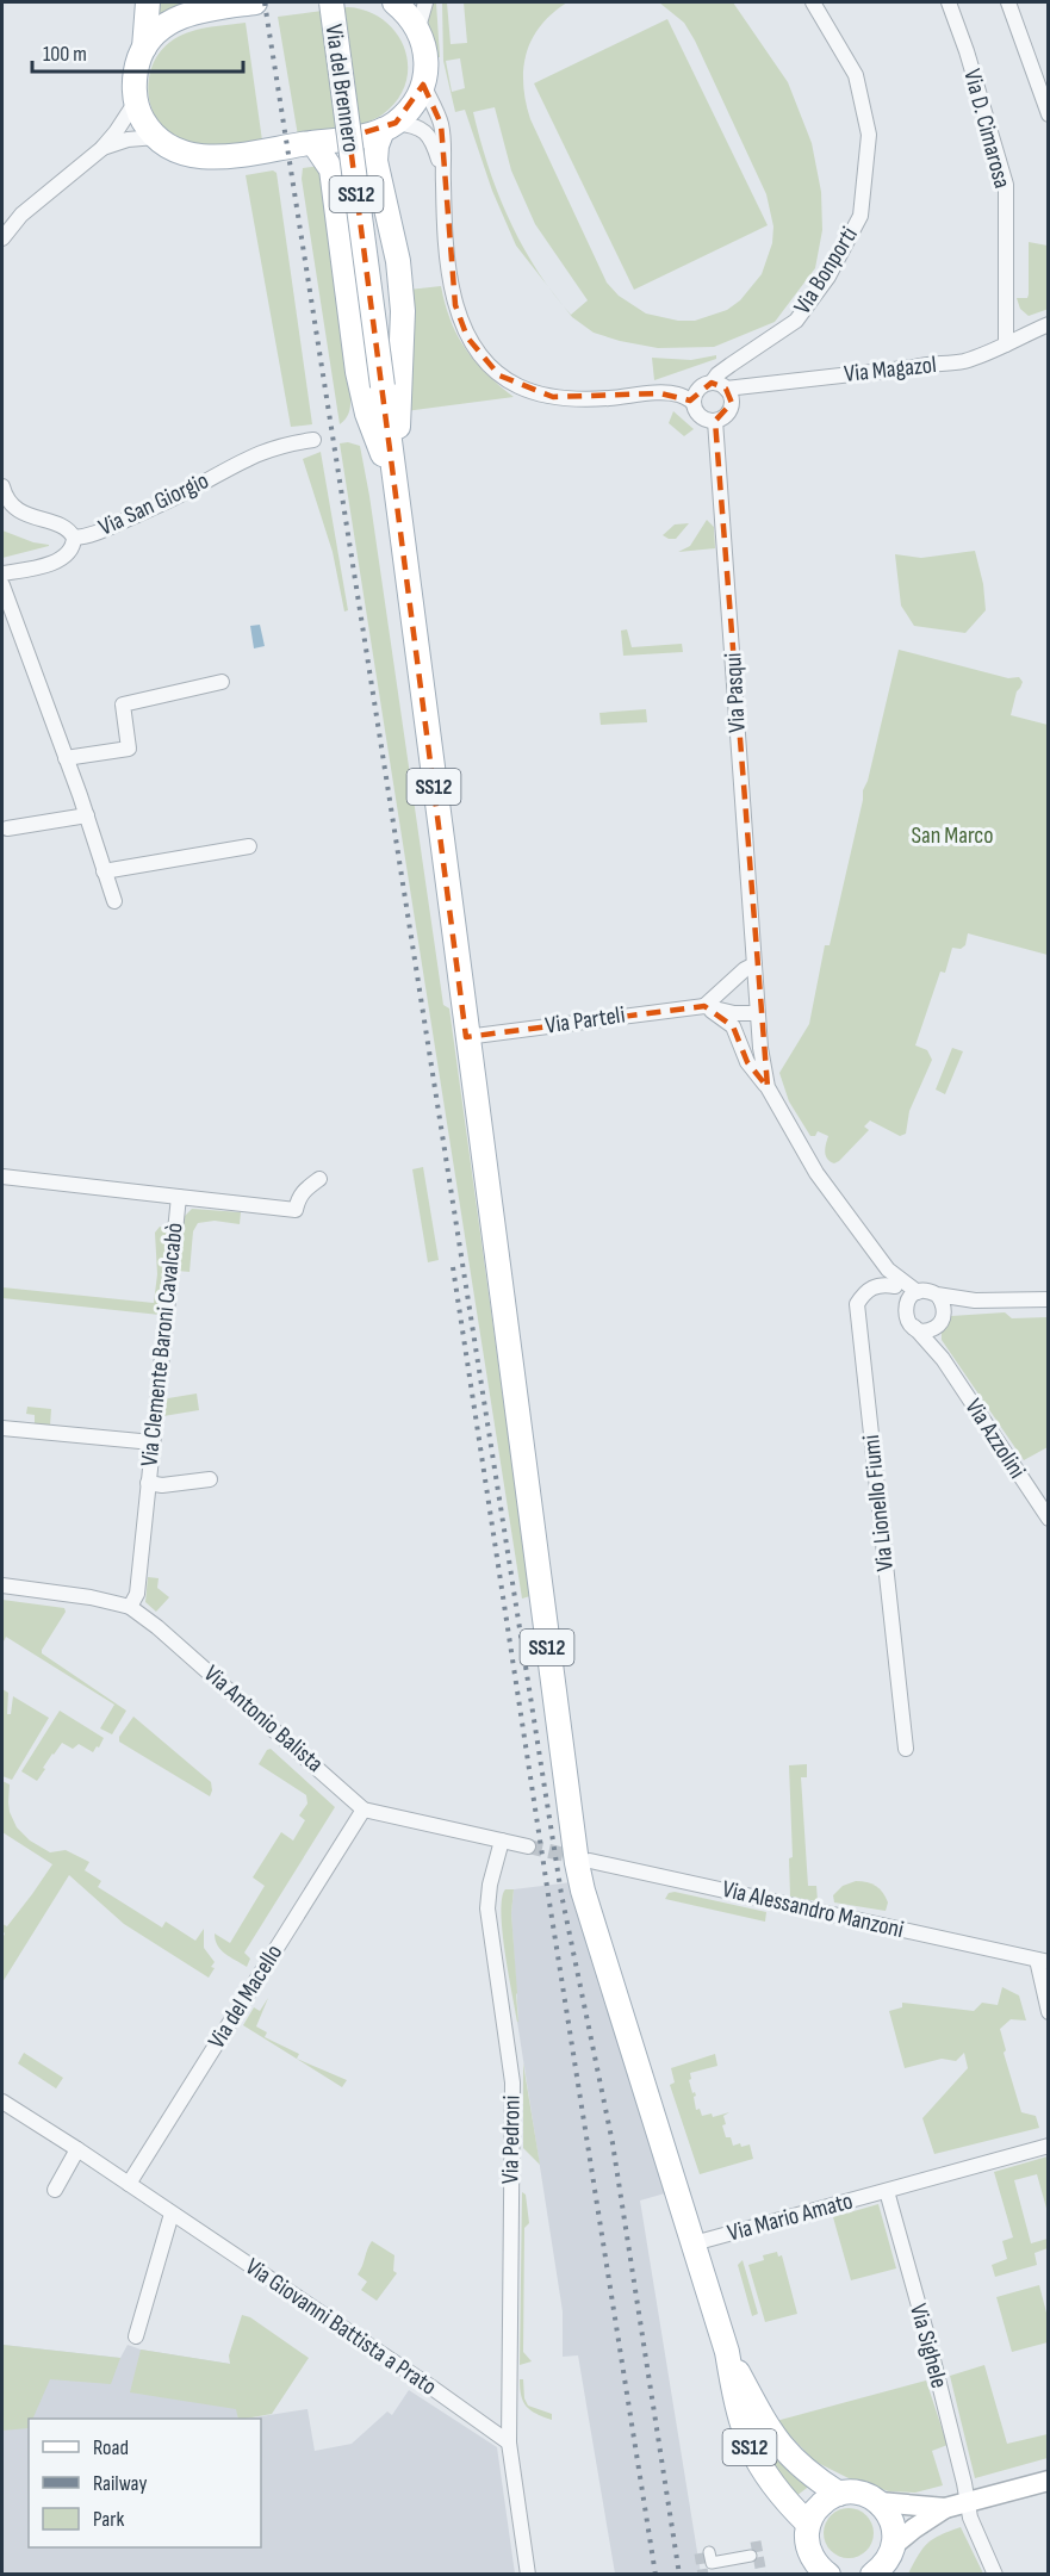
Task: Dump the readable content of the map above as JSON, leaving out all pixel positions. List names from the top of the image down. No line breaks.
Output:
{"streets":{"main road":["Via del Brennero","SS12"],"street":["Via D. Cimarosa","Via Bonporti","Via Magazol","Via San Giorgio","Via Pasqui","Via Parteli","Via Clemente Baroni Cavalcabò","Via Azzolini","Via Lionello Fiumi","Via Antonio Balista","Via Alessandro Manzoni","Via del Macello","Via Pedroni","Via Mario Amato","Via Giovanni Battista a Prato","Via Sighele"]},"crossings":[["Via del Brennero","SS12"],["Via D. Cimarosa","Via Magazol"],["SS12","Via Parteli"],["SS12","Via Mario Amato"],["Via Bonporti","Via Magazol"],["Via Bonporti","Via Pasqui"],["Via Magazol","Via Pasqui"],["Via Clemente Baroni Cavalcabò","Via Antonio Balista"],["Via Antonio Balista","Via del Macello"],["Via Antonio Balista","Via Pedroni"],["Via del Macello","Via Giovanni Battista a Prato"],["Via Pedroni","Via Giovanni Battista a Prato"],["Via Mario Amato","Via Sighele"]],"parks":["San Marco"],"legend":["Road","Railway","Park"],"scale_bar":"100 m"}
